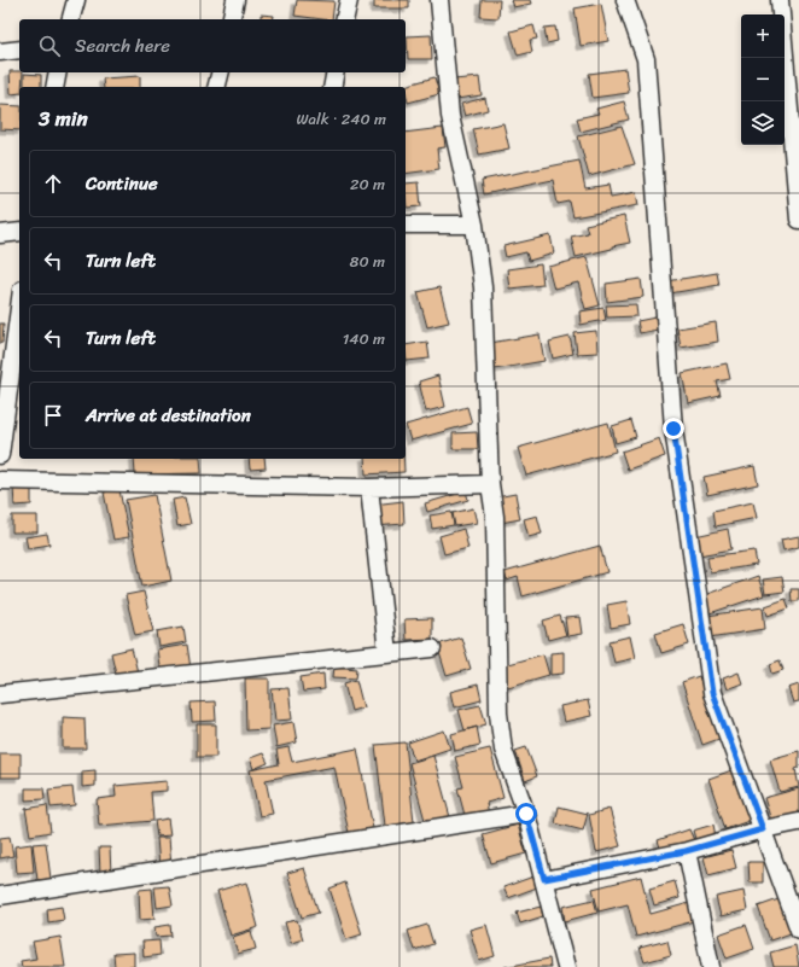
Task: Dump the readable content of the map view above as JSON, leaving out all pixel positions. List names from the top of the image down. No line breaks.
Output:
{"page":{"map_buttons":["+","−"],"search":"Search here","heading":["3 min","Walk · 240 m"],"list":[["Continue","20 m"],["Turn left","80 m"],["Turn left","140 m"],"Arrive at destination"]}}
